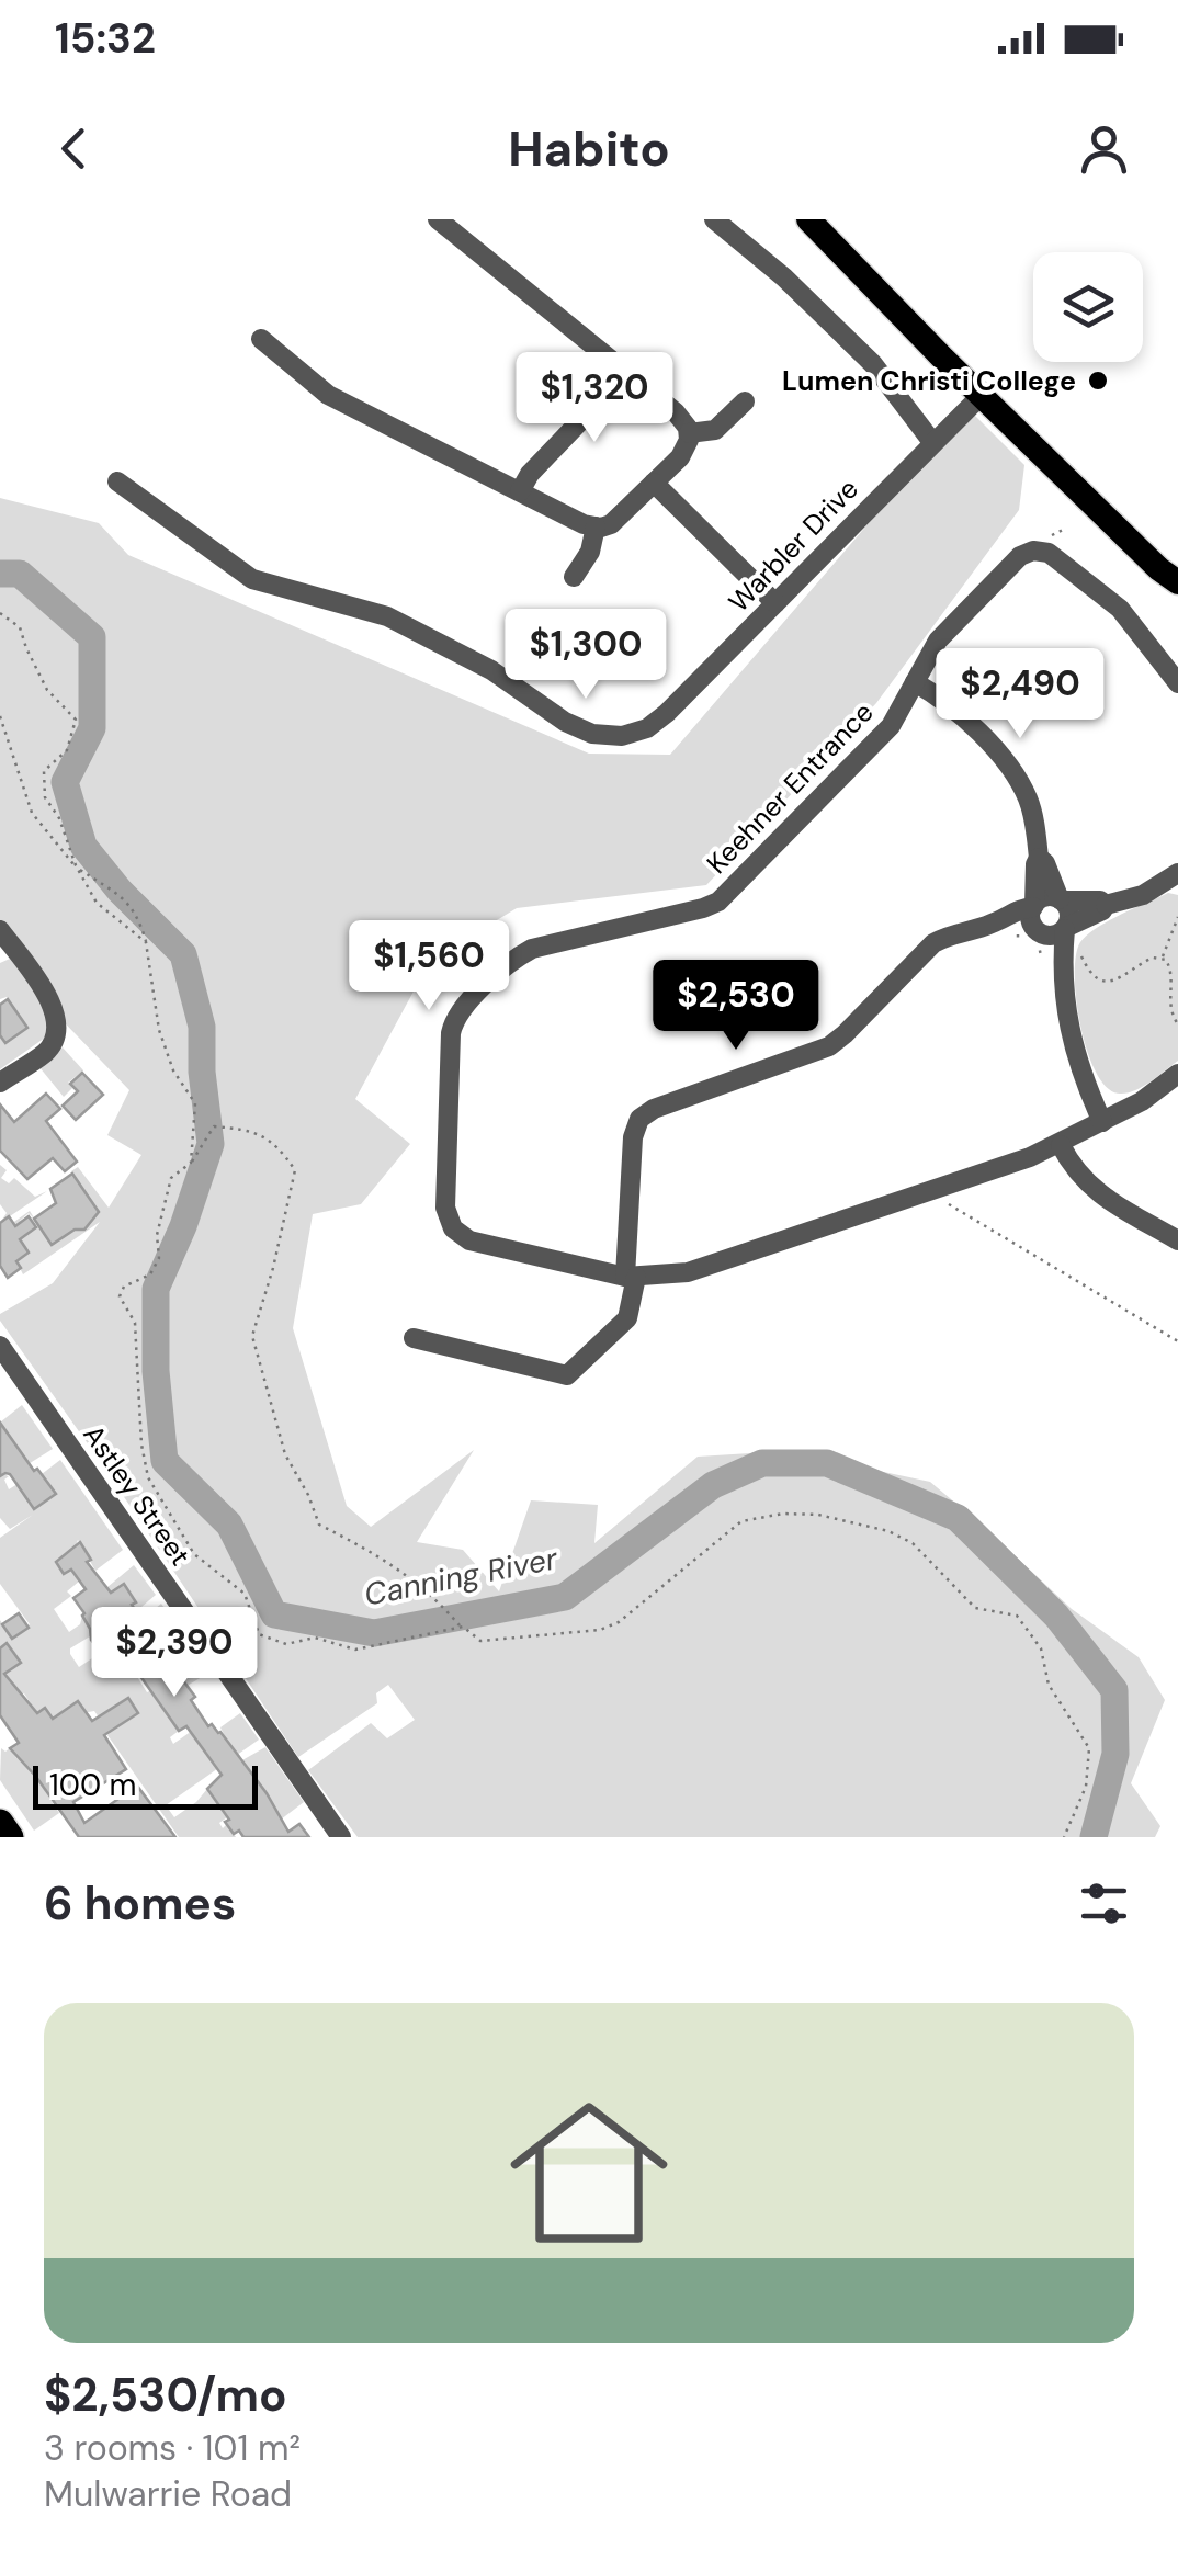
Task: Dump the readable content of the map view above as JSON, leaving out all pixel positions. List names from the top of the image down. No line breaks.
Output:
{"streets":{"street":["Warbler Drive","Keehner Entrance","Astley Street"]},"water":["Canning River"],"places":["Lumen Christi College"],"scale_bar":"100 m","page":{"status":"15:32","header":"Habito","price":["$1,320","$1,300","$2,490","$1,560","$2,530","$2,390"],"scale":"100 m","heading":"6 homes","list":[{"name":"$2,530/mo","note":"3 rooms · 101 m² · Mulwarrie Road"}]}}
